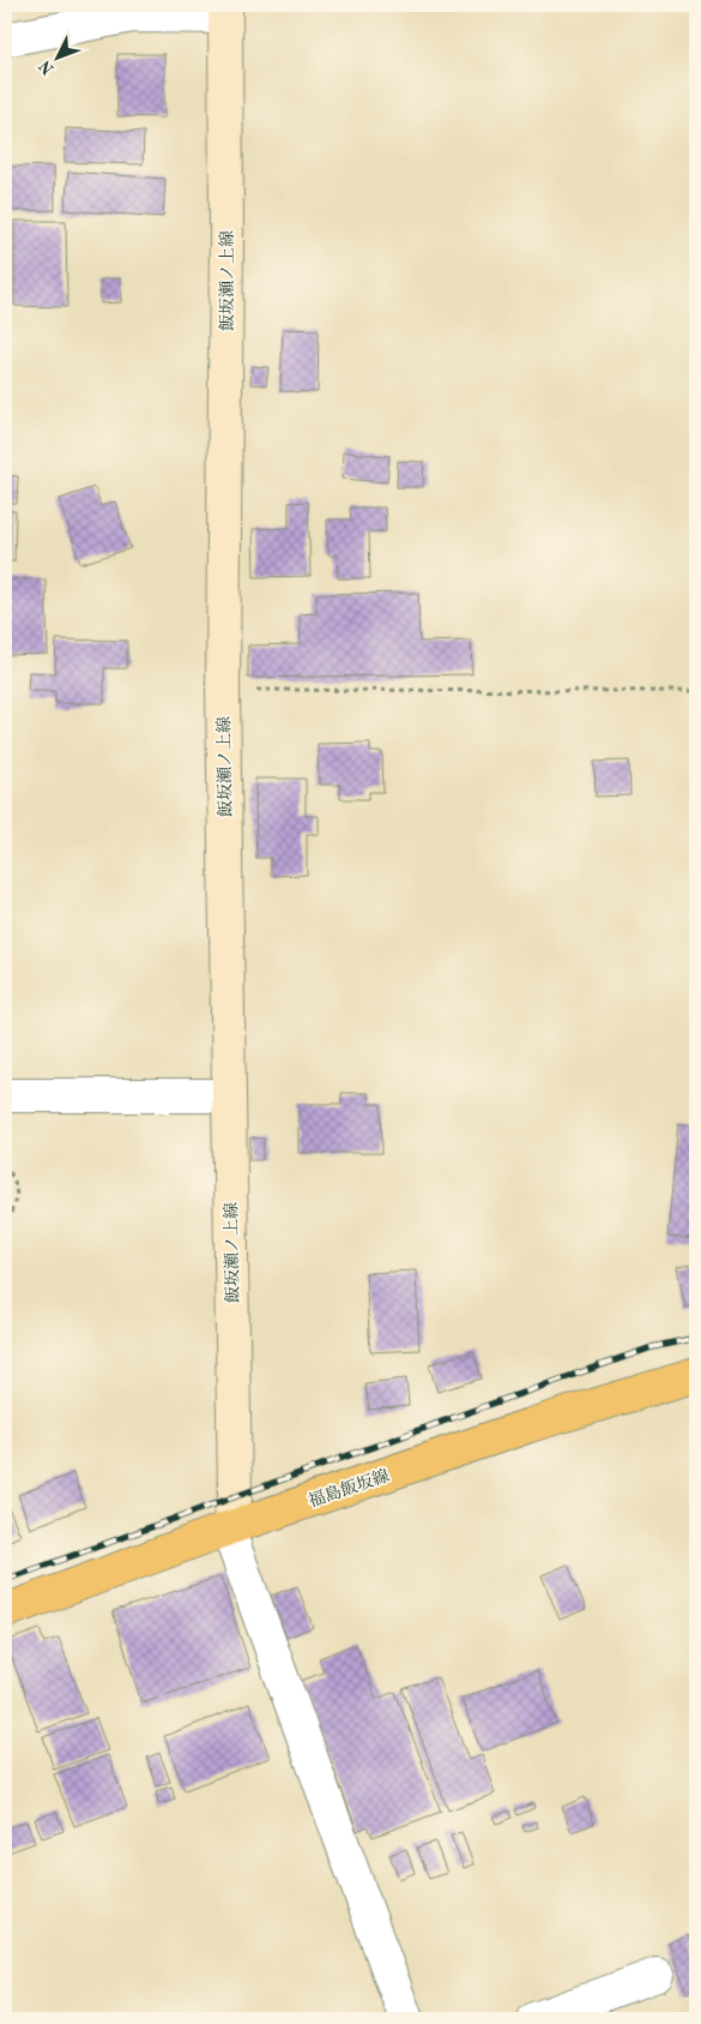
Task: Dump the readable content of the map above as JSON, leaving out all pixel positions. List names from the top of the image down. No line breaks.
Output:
{"streets":{"main road":["飯坂瀬ノ上線","福島飯坂線"]},"crossings":[["飯坂瀬ノ上線","福島飯坂線"]],"north":"bottom left"}
